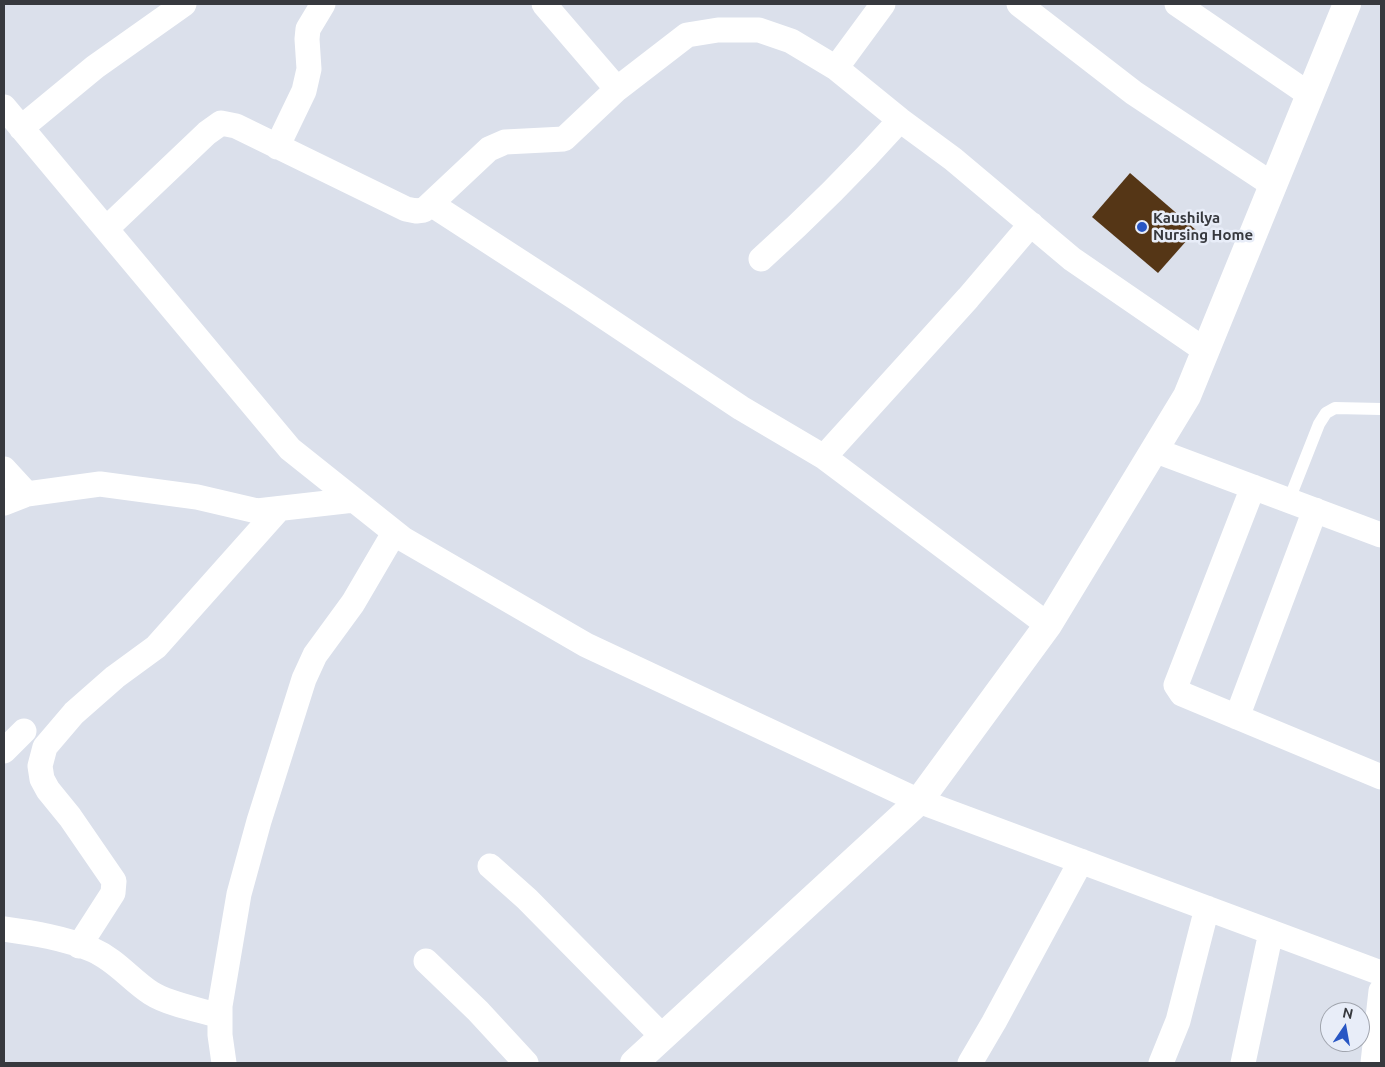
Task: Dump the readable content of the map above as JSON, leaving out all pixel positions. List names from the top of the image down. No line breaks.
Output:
{"places":["Kaushilya Nursing Home"],"north":"top"}
